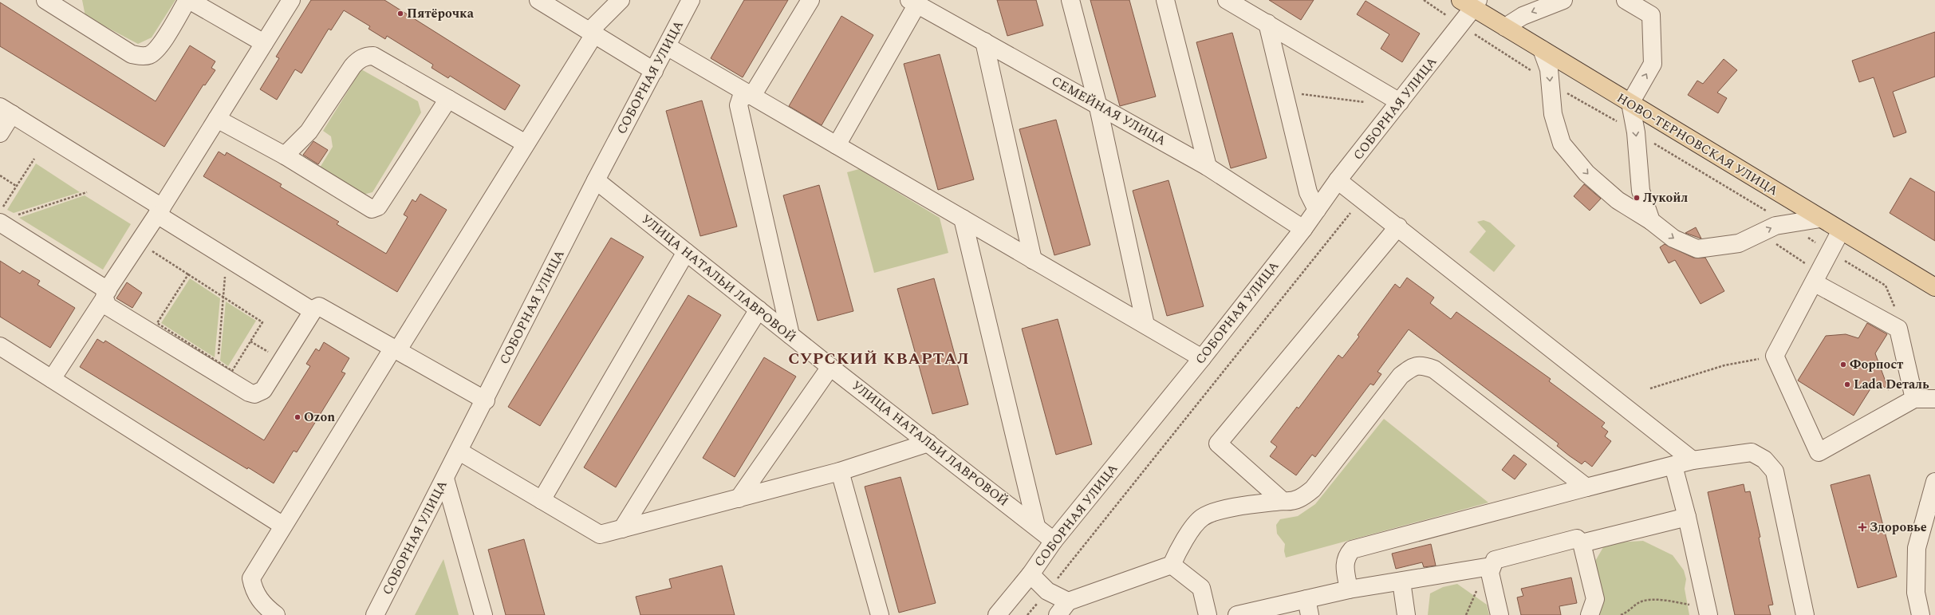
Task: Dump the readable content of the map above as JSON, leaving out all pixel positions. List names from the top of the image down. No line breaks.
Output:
{"streets":{"main road":["НОВО-ТЕРНОВСКАЯ УЛИЦА"],"street":["СОБОРНАЯ УЛИЦА","СЕМЕЙНАЯ УЛИЦА","УЛИЦА НАТАЛЬИ ЛАВРОВОЙ"]},"crossings":[["СОБОРНАЯ УЛИЦА","СЕМЕЙНАЯ УЛИЦА"],["СОБОРНАЯ УЛИЦА","НОВО-ТЕРНОВСКАЯ УЛИЦА"],["СОБОРНАЯ УЛИЦА","УЛИЦА НАТАЛЬИ ЛАВРОВОЙ"]],"districts":["СУРСКИЙ КВАРТАЛ"],"places":{"other":["Пятёрочка","Лукойл","Форпост","Lada Dеталь","Ozon"],"health":["Здоровье"]}}
